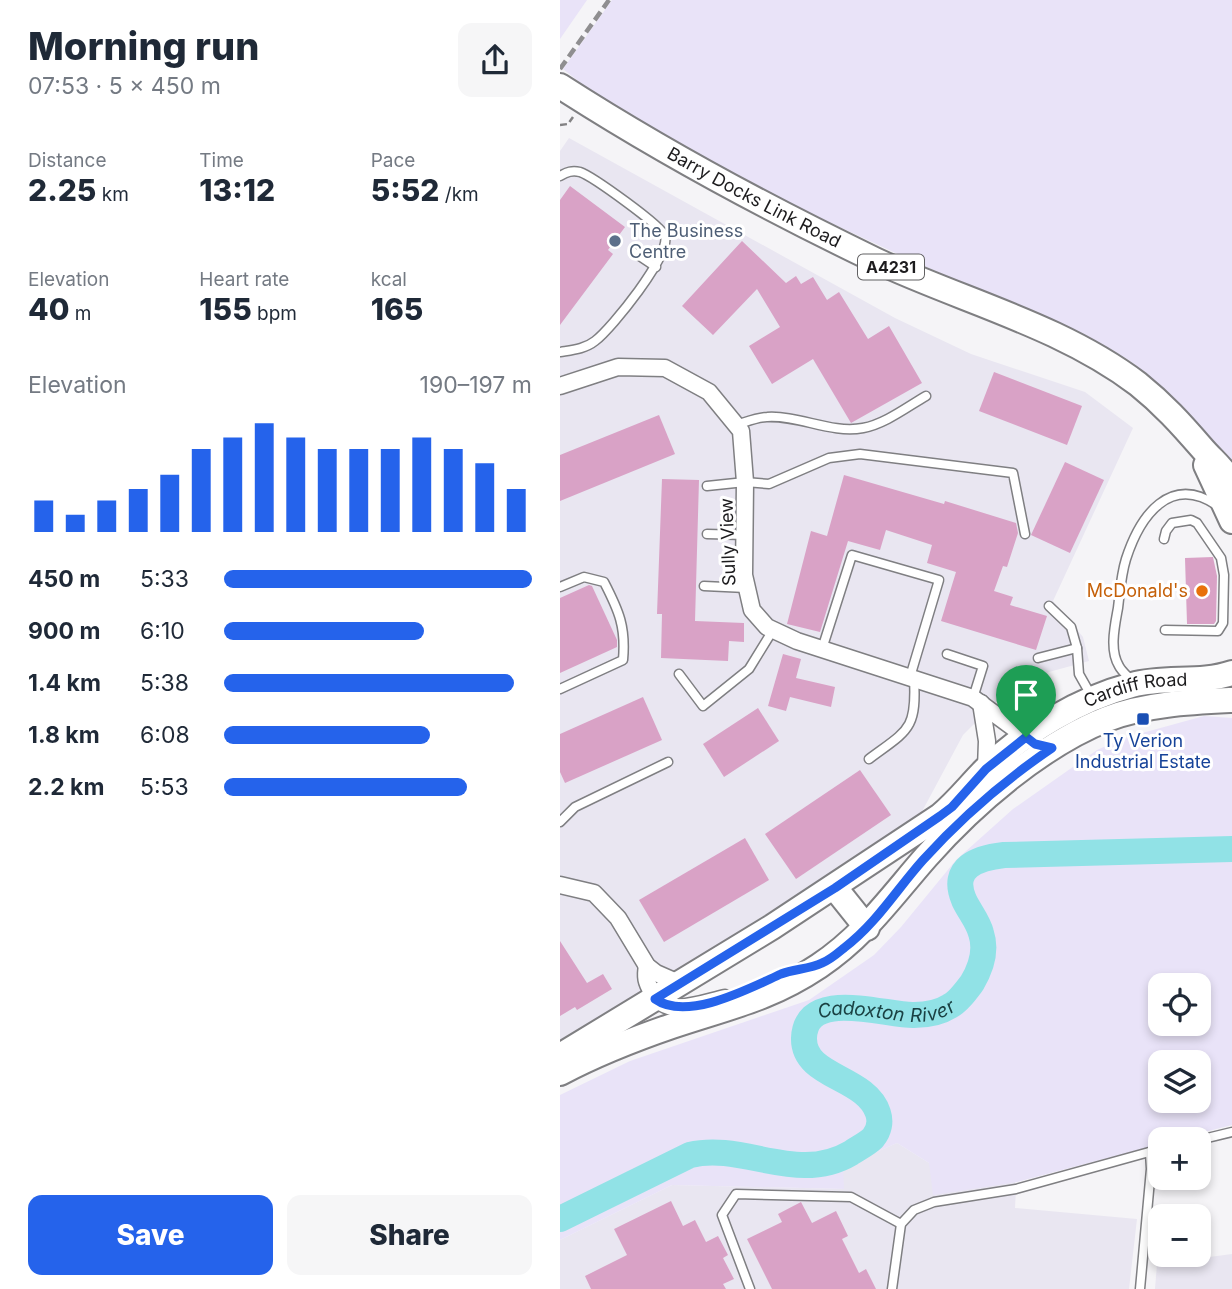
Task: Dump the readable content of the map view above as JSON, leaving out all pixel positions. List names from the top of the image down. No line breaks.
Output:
{"streets":{"main road":["Barry Docks Link Road","A4231","Cardiff Road"],"street":["Sully View"]},"water":["Cadoxton River"],"places":{"other":["The Business Centre","McDonald's"],"transit":["Ty Verion Industrial Estate"]},"page":{"heading":["Morning run","07:53 · 5 × 450 m"],"stats":[["Distance","2.25 km"],["Time","13:12"],["Pace","5:52 /km"],["Elevation","40 m"],["Heart rate","155 bpm"],["kcal","165"]],"chart":["Elevation","190–197 m"],"list":[{"name":"450 m","note":"5:33"},{"name":"900 m","note":"6:10"},{"name":"1.4 km","note":"5:38"},{"name":"1.8 km","note":"6:08"},{"name":"2.2 km","note":"5:53"}],"map_buttons":["+","−"],"buttons":["Save","Share"]}}
